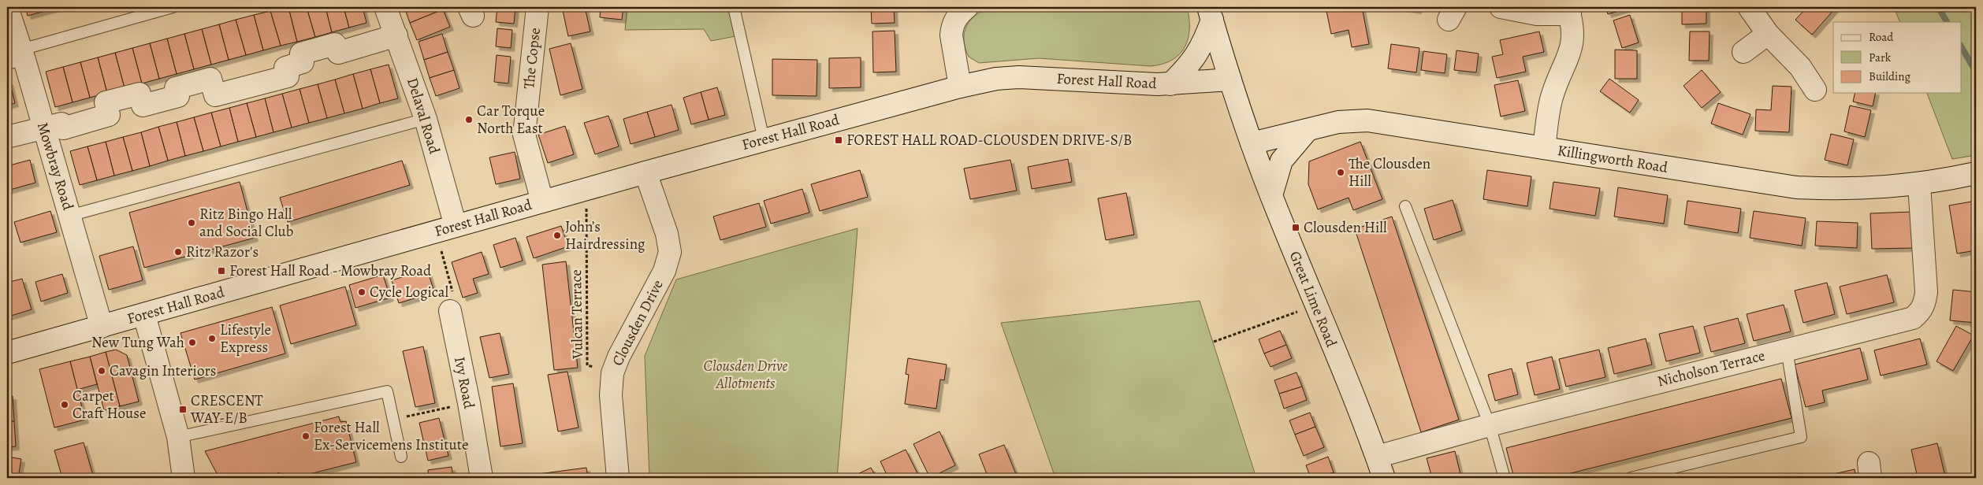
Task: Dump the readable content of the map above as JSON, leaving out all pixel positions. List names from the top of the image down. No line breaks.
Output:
{"streets":{"street":["The Copse","Forest Hall Road","Delaval Road","Killingworth Road","Mowbray Road","Great Lime Road","Clousden Drive","Nicholson Terrace","Ivy Road"],"path":["Vulcan Terrace"]},"crossings":[["The Copse","Forest Hall Road"],["Forest Hall Road","Delaval Road"],["Forest Hall Road","Mowbray Road"],["Forest Hall Road","Great Lime Road"],["Forest Hall Road","Vulcan Terrace"],["Forest Hall Road","Clousden Drive"],["Killingworth Road","Great Lime Road"],["Killingworth Road","Nicholson Terrace"],["Great Lime Road","Nicholson Terrace"],["Vulcan Terrace","Clousden Drive"]],"parks":["Clousden Drive Allotments"],"places":{"other":["Car Torque North East","The Clousden Hill","Ritz Bingo Hall and Social Club","John’s Hairdressing","Ritz Razor's","Cycle Logical","Lifestyle Express","New Tung Wah","Cavagin Interiors","Carpet Craft House","Forest Hall Ex-Servicemens Institute"],"transit":["FOREST HALL ROAD-CLOUSDEN DRIVE-S/B","Clousden Hill","Forest Hall Road - Mowbray Road","CRESCENT WAY-E/B"]},"legend":["Road","Park","Building"]}
